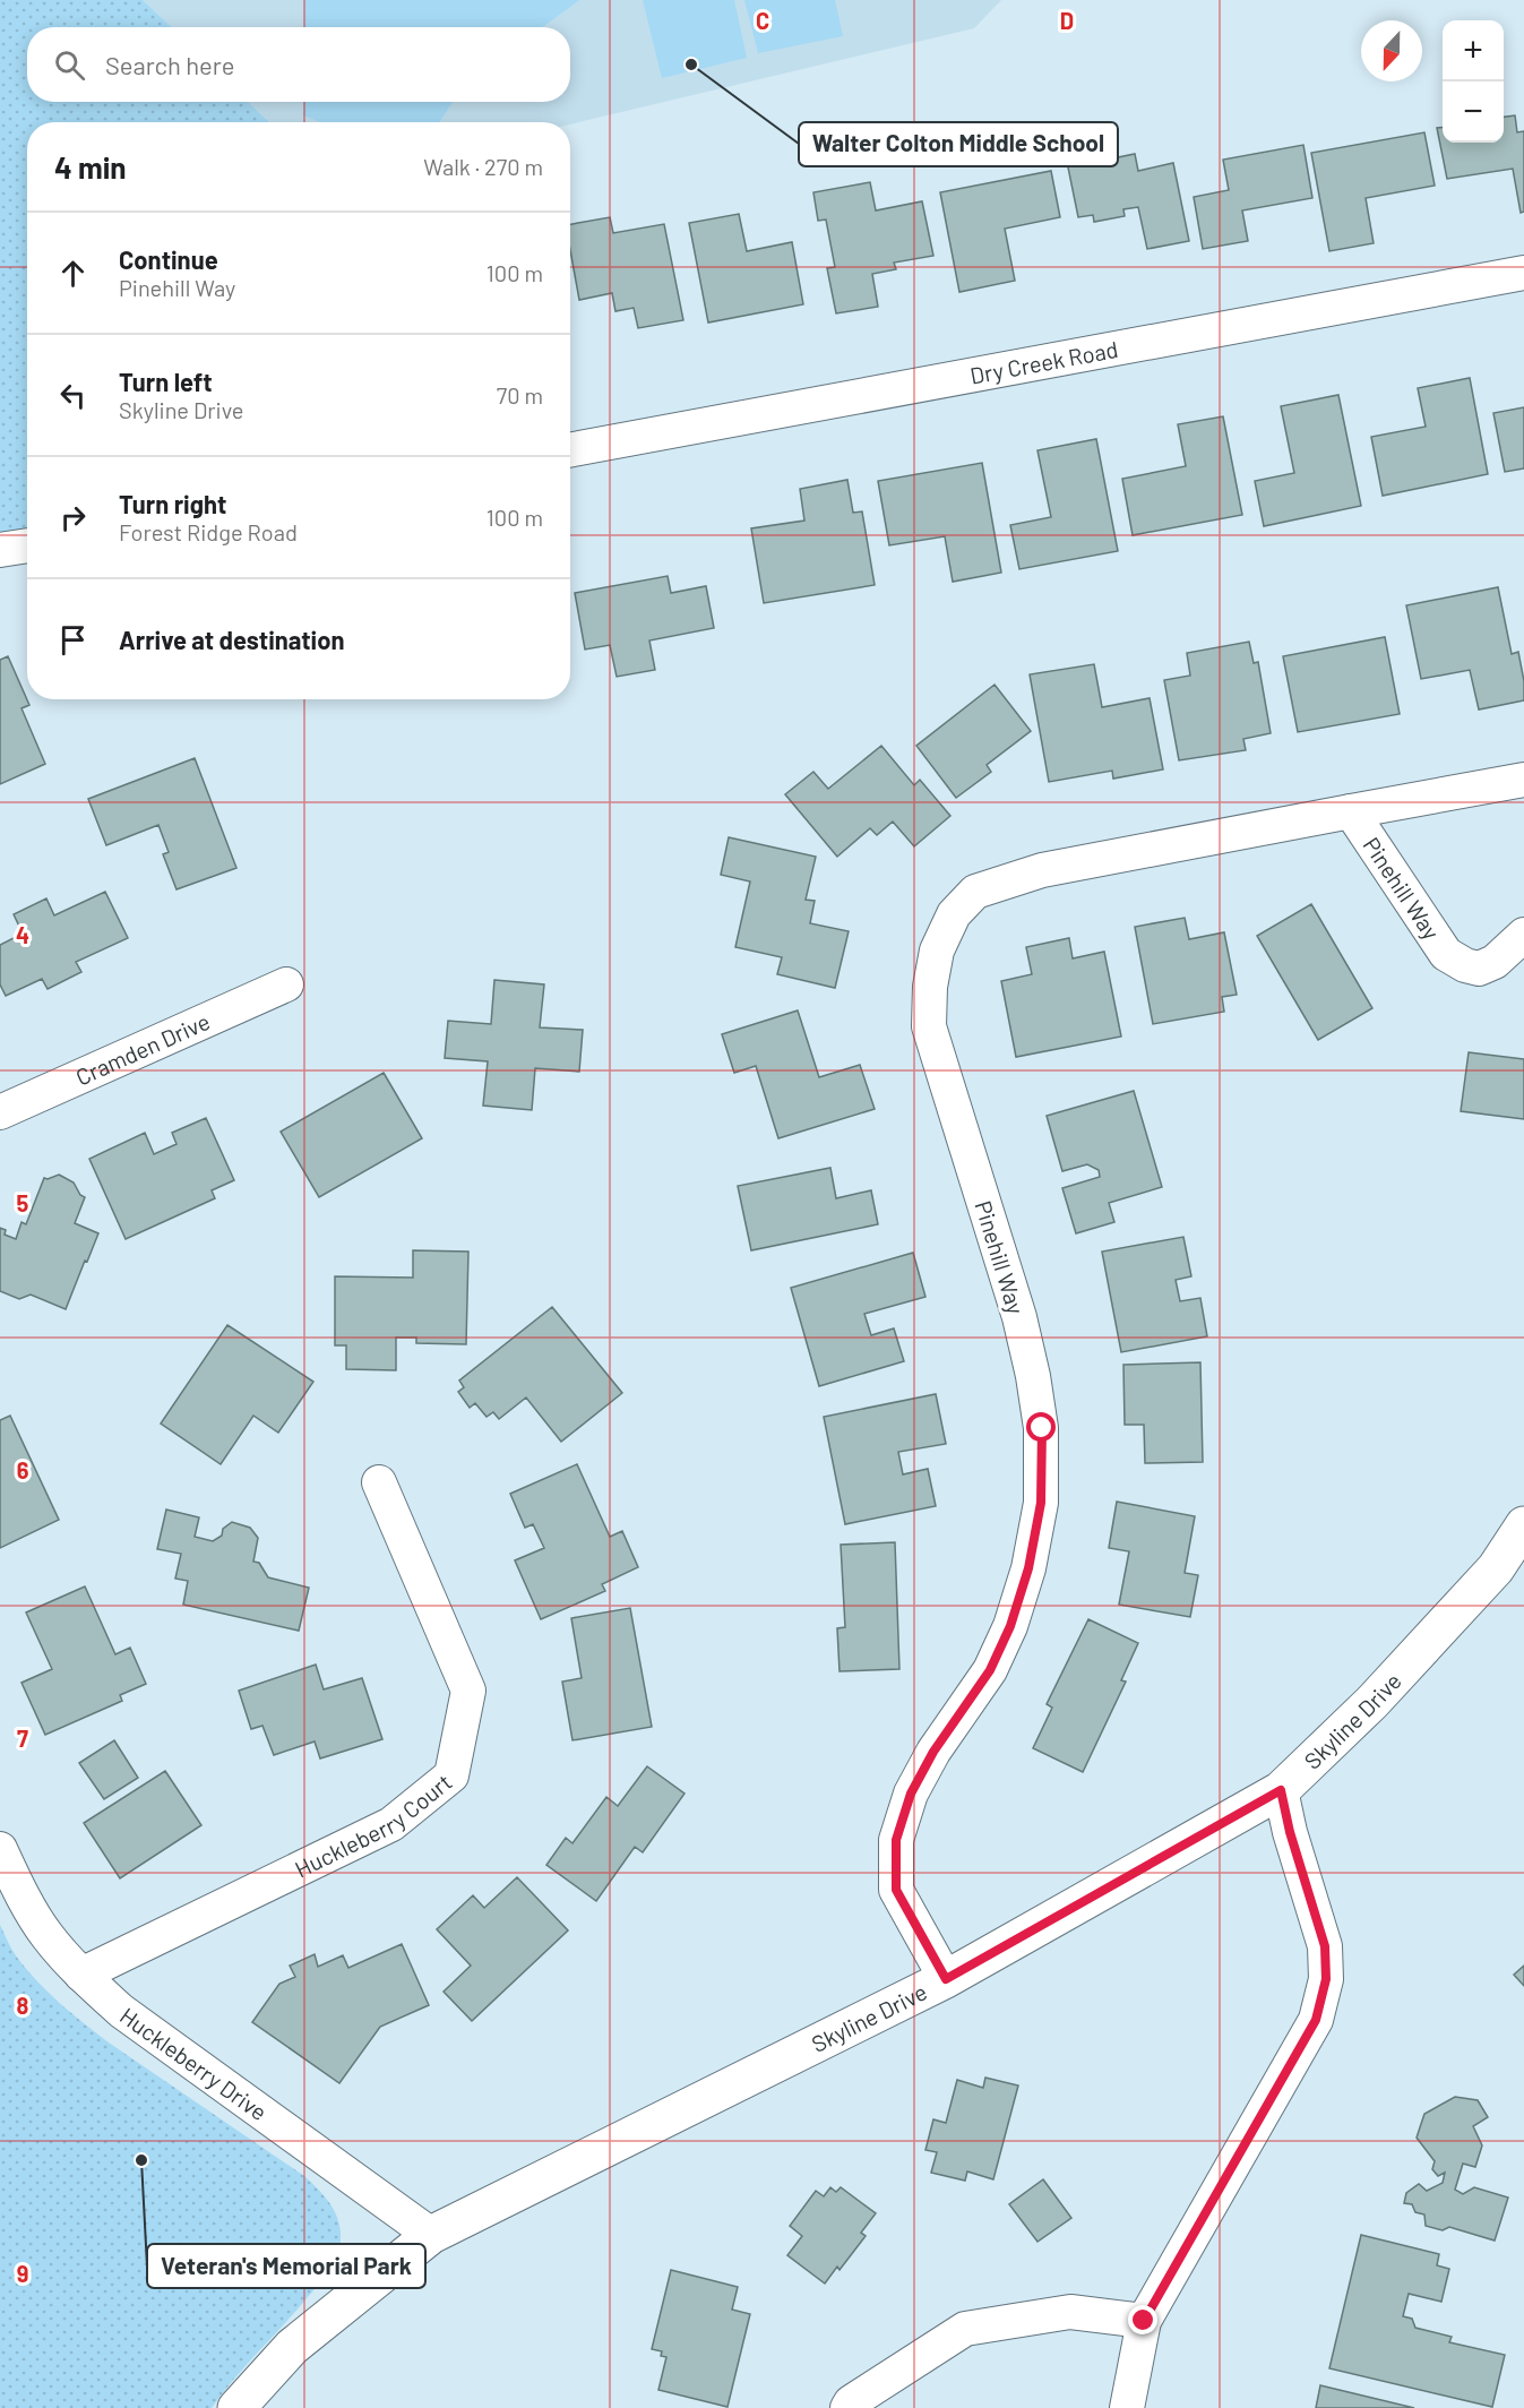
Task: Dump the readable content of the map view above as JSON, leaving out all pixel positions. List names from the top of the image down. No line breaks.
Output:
{"streets":{"street":["Dry Creek Road","Pinehill Way","Cramden Drive","Skyline Drive","Huckleberry Court","Huckleberry Drive"]},"crossings":[["Pinehill Way","Skyline Drive"],["Skyline Drive","Huckleberry Drive"],["Huckleberry Court","Huckleberry Drive"]],"places":["Walter Colton Middle School","Veteran's Memorial Park"],"north":"bottom","page":{"map_buttons":["+","−"],"search":"Search here","heading":["4 min","Walk · 270 m"],"list":[["Continue","Pinehill Way","100 m"],["Turn left","Skyline Drive","70 m"],["Turn right","Forest Ridge Road","100 m"],"Arrive at destination"]},"grid":{"columns":["C","D"],"rows":["4","5","6","7","8","9"]}}
